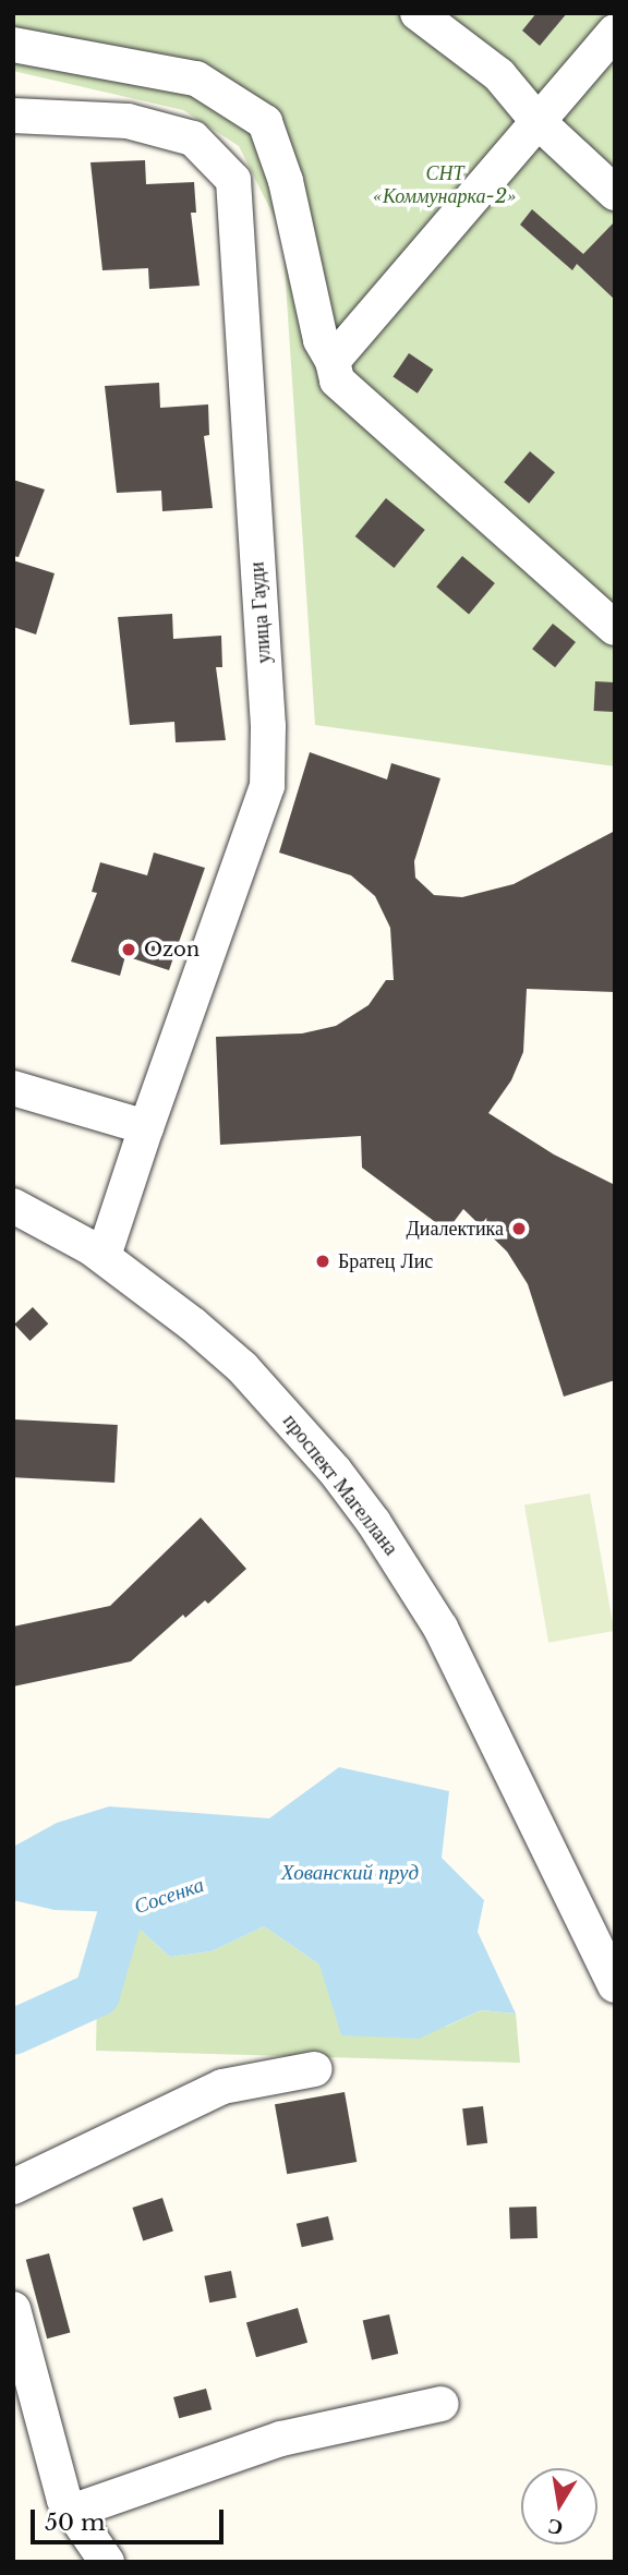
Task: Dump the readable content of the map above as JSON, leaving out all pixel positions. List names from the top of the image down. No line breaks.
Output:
{"streets":{"street":["улица Гауди","проспект Магеллана"]},"crossings":[["улица Гауди","проспект Магеллана"]],"water":["Хованский пруд","Сосенка"],"parks":["СНТ «Коммунарка-2»"],"places":["Ozon","Диалектика","Братец Лис"],"scale_bar":"50 m","north":"bottom"}
